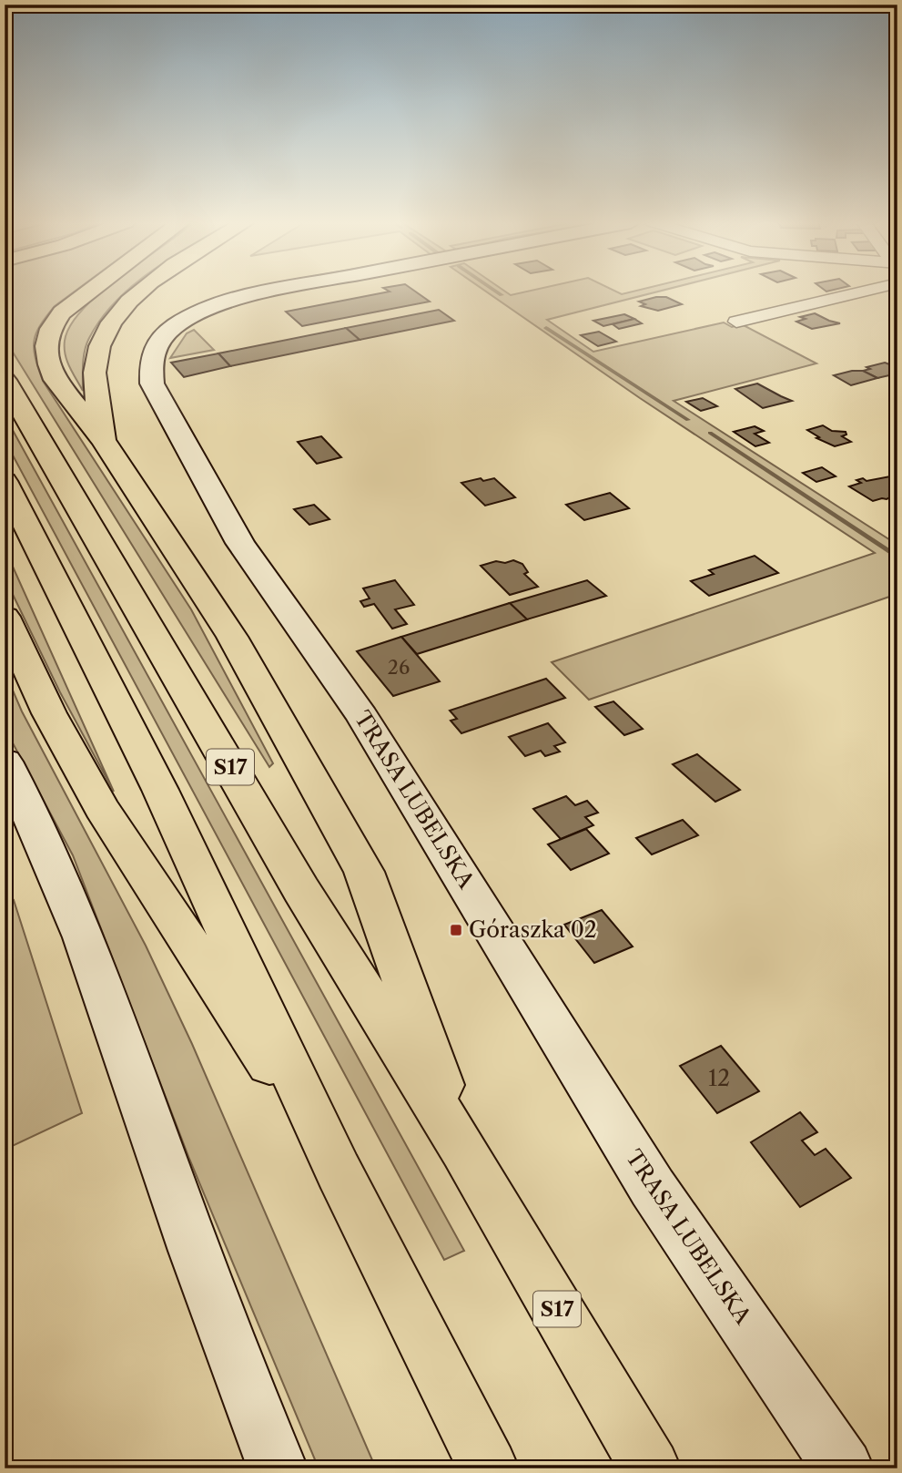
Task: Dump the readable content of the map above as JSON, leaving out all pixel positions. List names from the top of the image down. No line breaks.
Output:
{"streets":{"highway":["S17"],"street":["TRASA LUBELSKA"]},"places":{"transit":["Góraszka 02"]},"house_numbers":["26","12"]}
